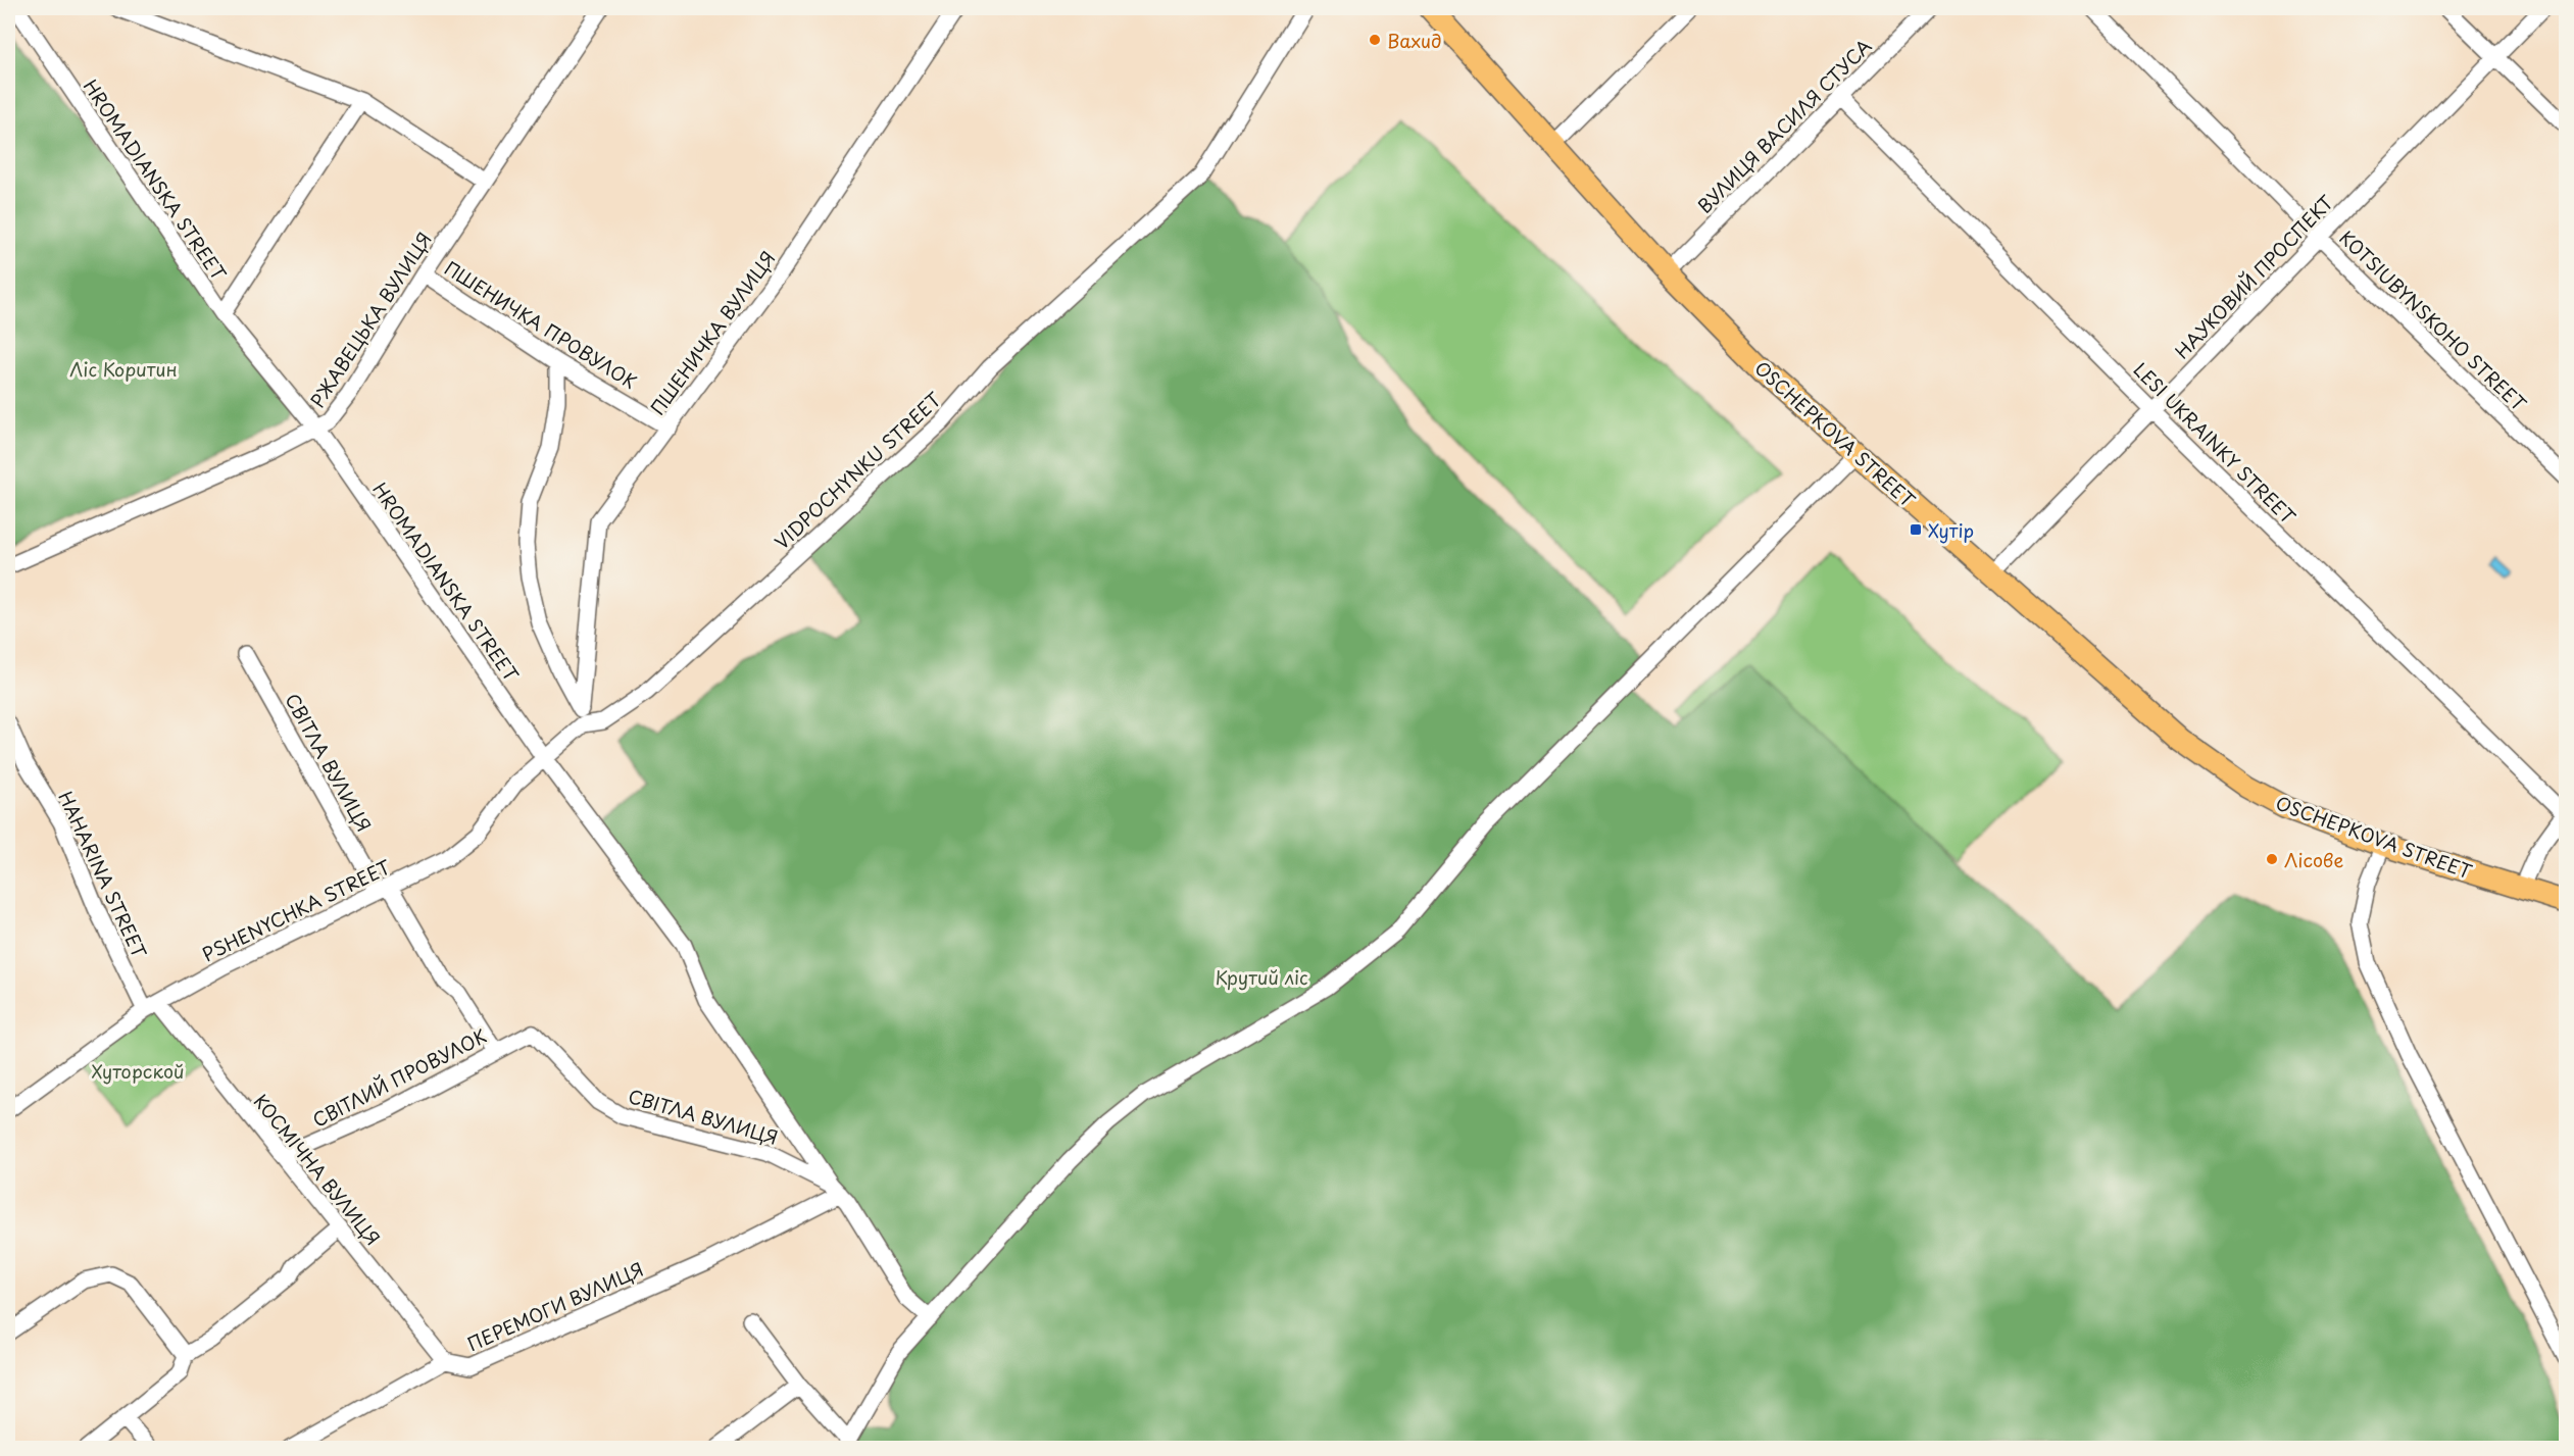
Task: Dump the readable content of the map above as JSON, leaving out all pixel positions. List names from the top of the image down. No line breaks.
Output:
{"streets":{"highway":["OSCHEPKOVA STREET"],"street":["ВУЛИЦЯ ВАСИЛЯ СТУСА","HROMADIANSKA STREET","НАУКОВИЙ ПРОСПЕКТ","РЖАВЕЦЬКА ВУЛИЦЯ","KOTSIUBYNSKOHO STREET","ПШЕНИЧКА ПРОВУЛОК","ПШЕНИЧКА ВУЛИЦЯ","LESI UKRAINKY STREET","VIDPOCHYNKU STREET","СВІТЛА ВУЛИЦЯ","HAHARINA STREET","PSHENYCHKA STREET","СВІТЛИЙ ПРОВУЛОК","КОСМІЧНА ВУЛИЦЯ","ПЕРЕМОГИ ВУЛИЦЯ"]},"crossings":[["ВУЛИЦЯ ВАСИЛЯ СТУСА","OSCHEPKOVA STREET"],["ВУЛИЦЯ ВАСИЛЯ СТУСА","LESI UKRAINKY STREET"],["HROMADIANSKA STREET","РЖАВЕЦЬКА ВУЛИЦЯ"],["HROMADIANSKA STREET","СВІТЛА ВУЛИЦЯ"],["HROMADIANSKA STREET","PSHENYCHKA STREET"],["HROMADIANSKA STREET","ПЕРЕМОГИ ВУЛИЦЯ"],["НАУКОВИЙ ПРОСПЕКТ","KOTSIUBYNSKOHO STREET"],["НАУКОВИЙ ПРОСПЕКТ","OSCHEPKOVA STREET"],["НАУКОВИЙ ПРОСПЕКТ","LESI UKRAINKY STREET"],["РЖАВЕЦЬКА ВУЛИЦЯ","ПШЕНИЧКА ПРОВУЛОК"],["ПШЕНИЧКА ПРОВУЛОК","ПШЕНИЧКА ВУЛИЦЯ"],["VIDPOCHYNKU STREET","PSHENYCHKA STREET"],["СВІТЛА ВУЛИЦЯ","PSHENYCHKA STREET"],["СВІТЛА ВУЛИЦЯ","СВІТЛИЙ ПРОВУЛОК"],["СВІТЛА ВУЛИЦЯ","ПЕРЕМОГИ ВУЛИЦЯ"],["HAHARINA STREET","PSHENYCHKA STREET"],["PSHENYCHKA STREET","КОСМІЧНА ВУЛИЦЯ"],["СВІТЛИЙ ПРОВУЛОК","КОСМІЧНА ВУЛИЦЯ"],["КОСМІЧНА ВУЛИЦЯ","ПЕРЕМОГИ ВУЛИЦЯ"]],"parks":["Ліс Коритин","Крутий ліс","Хуторской"],"places":{"other":["Вахид","Лісове"],"transit":["Хутір"]}}
